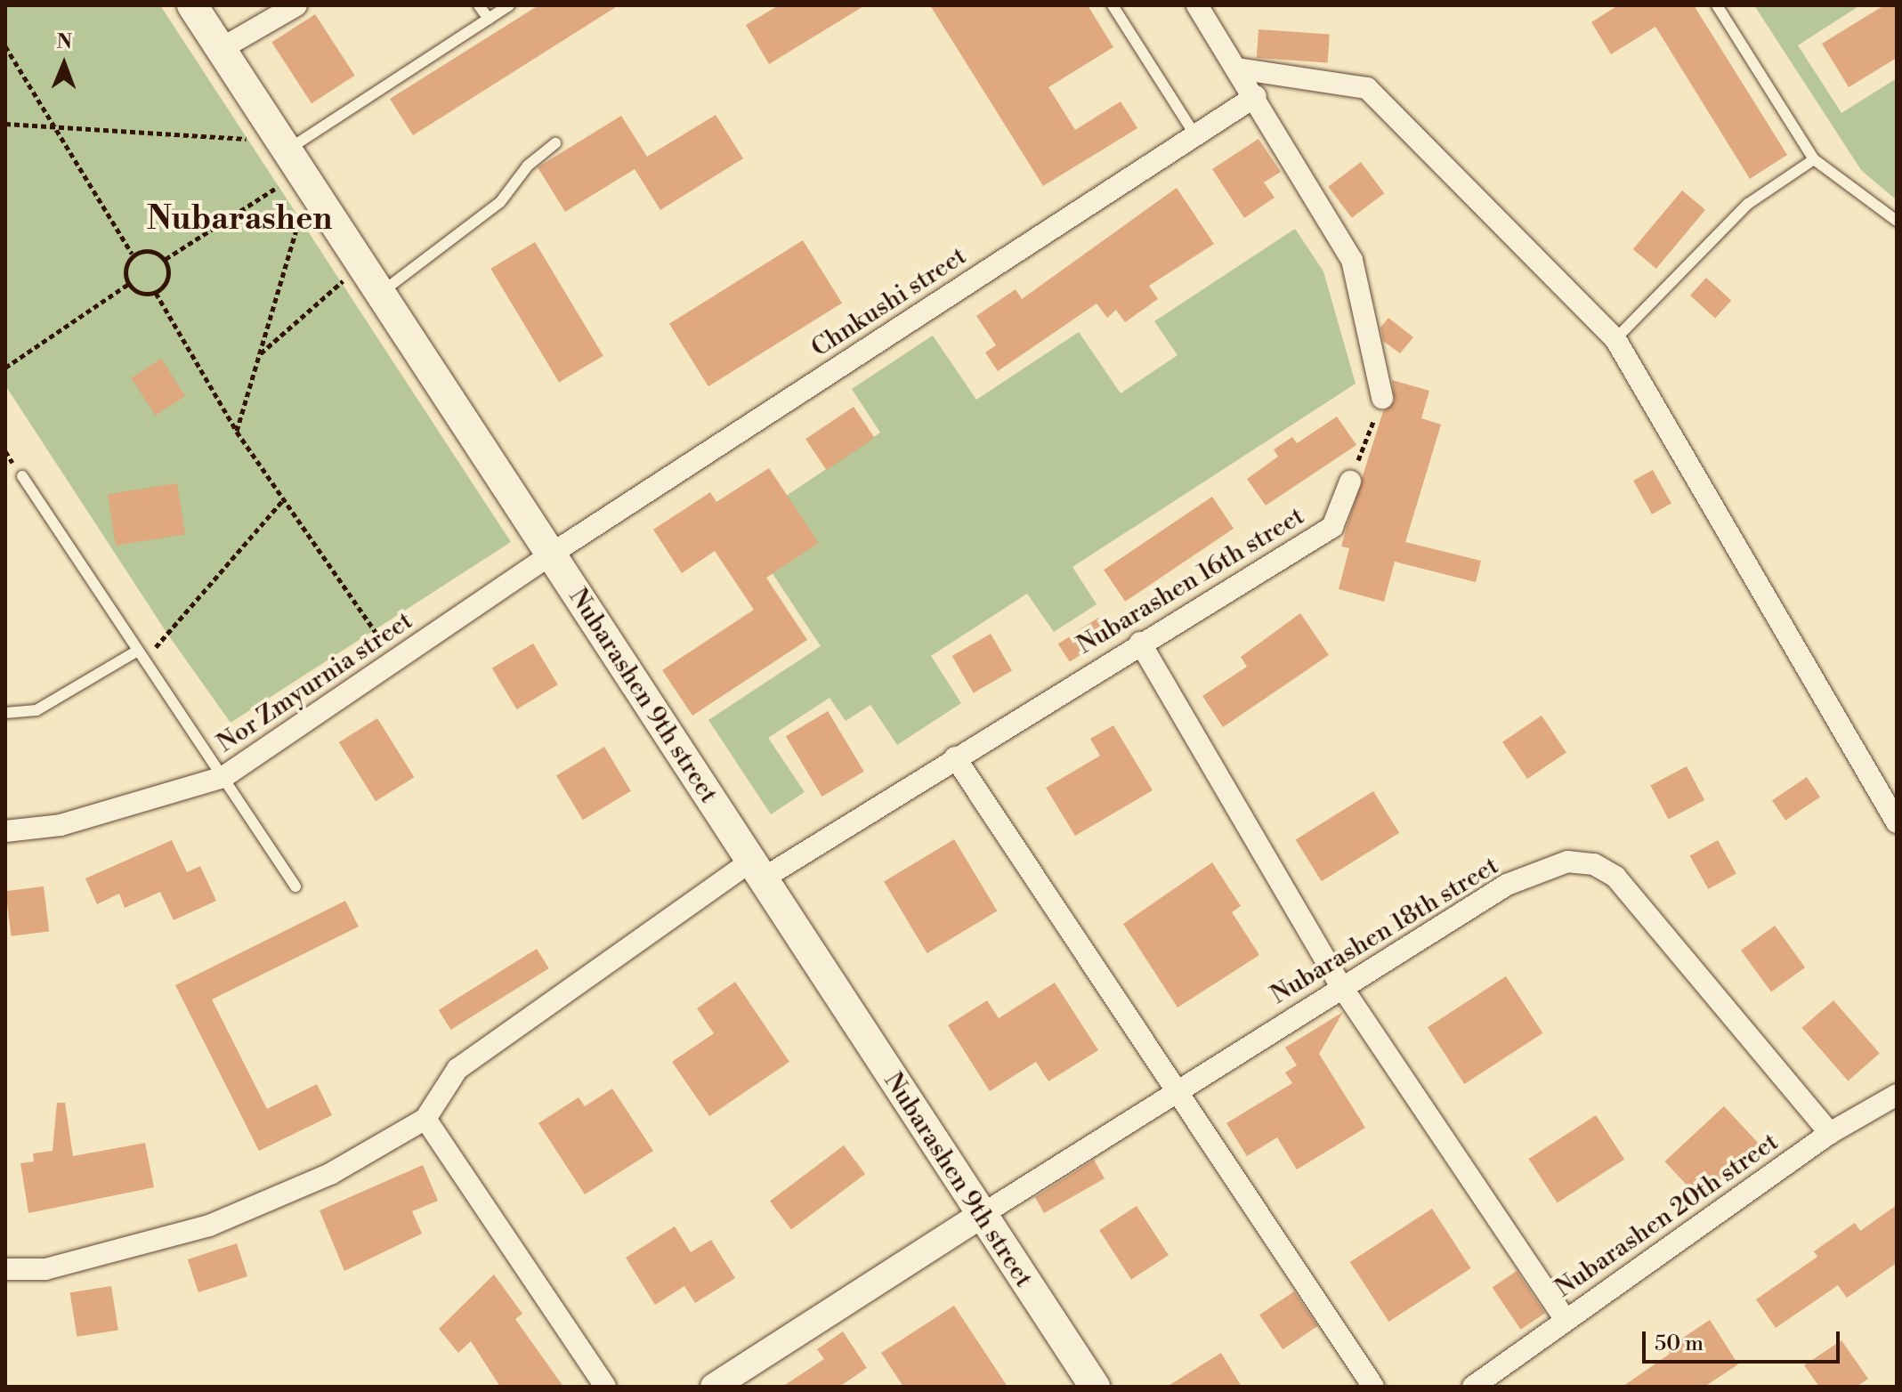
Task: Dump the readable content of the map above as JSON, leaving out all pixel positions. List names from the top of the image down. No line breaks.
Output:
{"streets":{"main road":["Nubarashen 9th street"],"street":["Chnkushi street","Nubarashen 16th street","Nor Zmyurnia street","Nubarashen 18th street","Nubarashen 20th street"]},"crossings":[["Chnkushi street","Nor Zmyurnia street"],["Chnkushi street","Nubarashen 9th street"],["Nubarashen 16th street","Nubarashen 9th street"],["Nor Zmyurnia street","Nubarashen 9th street"],["Nubarashen 9th street","Nubarashen 18th street"],["Nubarashen 18th street","Nubarashen 20th street"]],"districts":["Nubarashen"],"scale_bar":"50 m","north":"top"}
